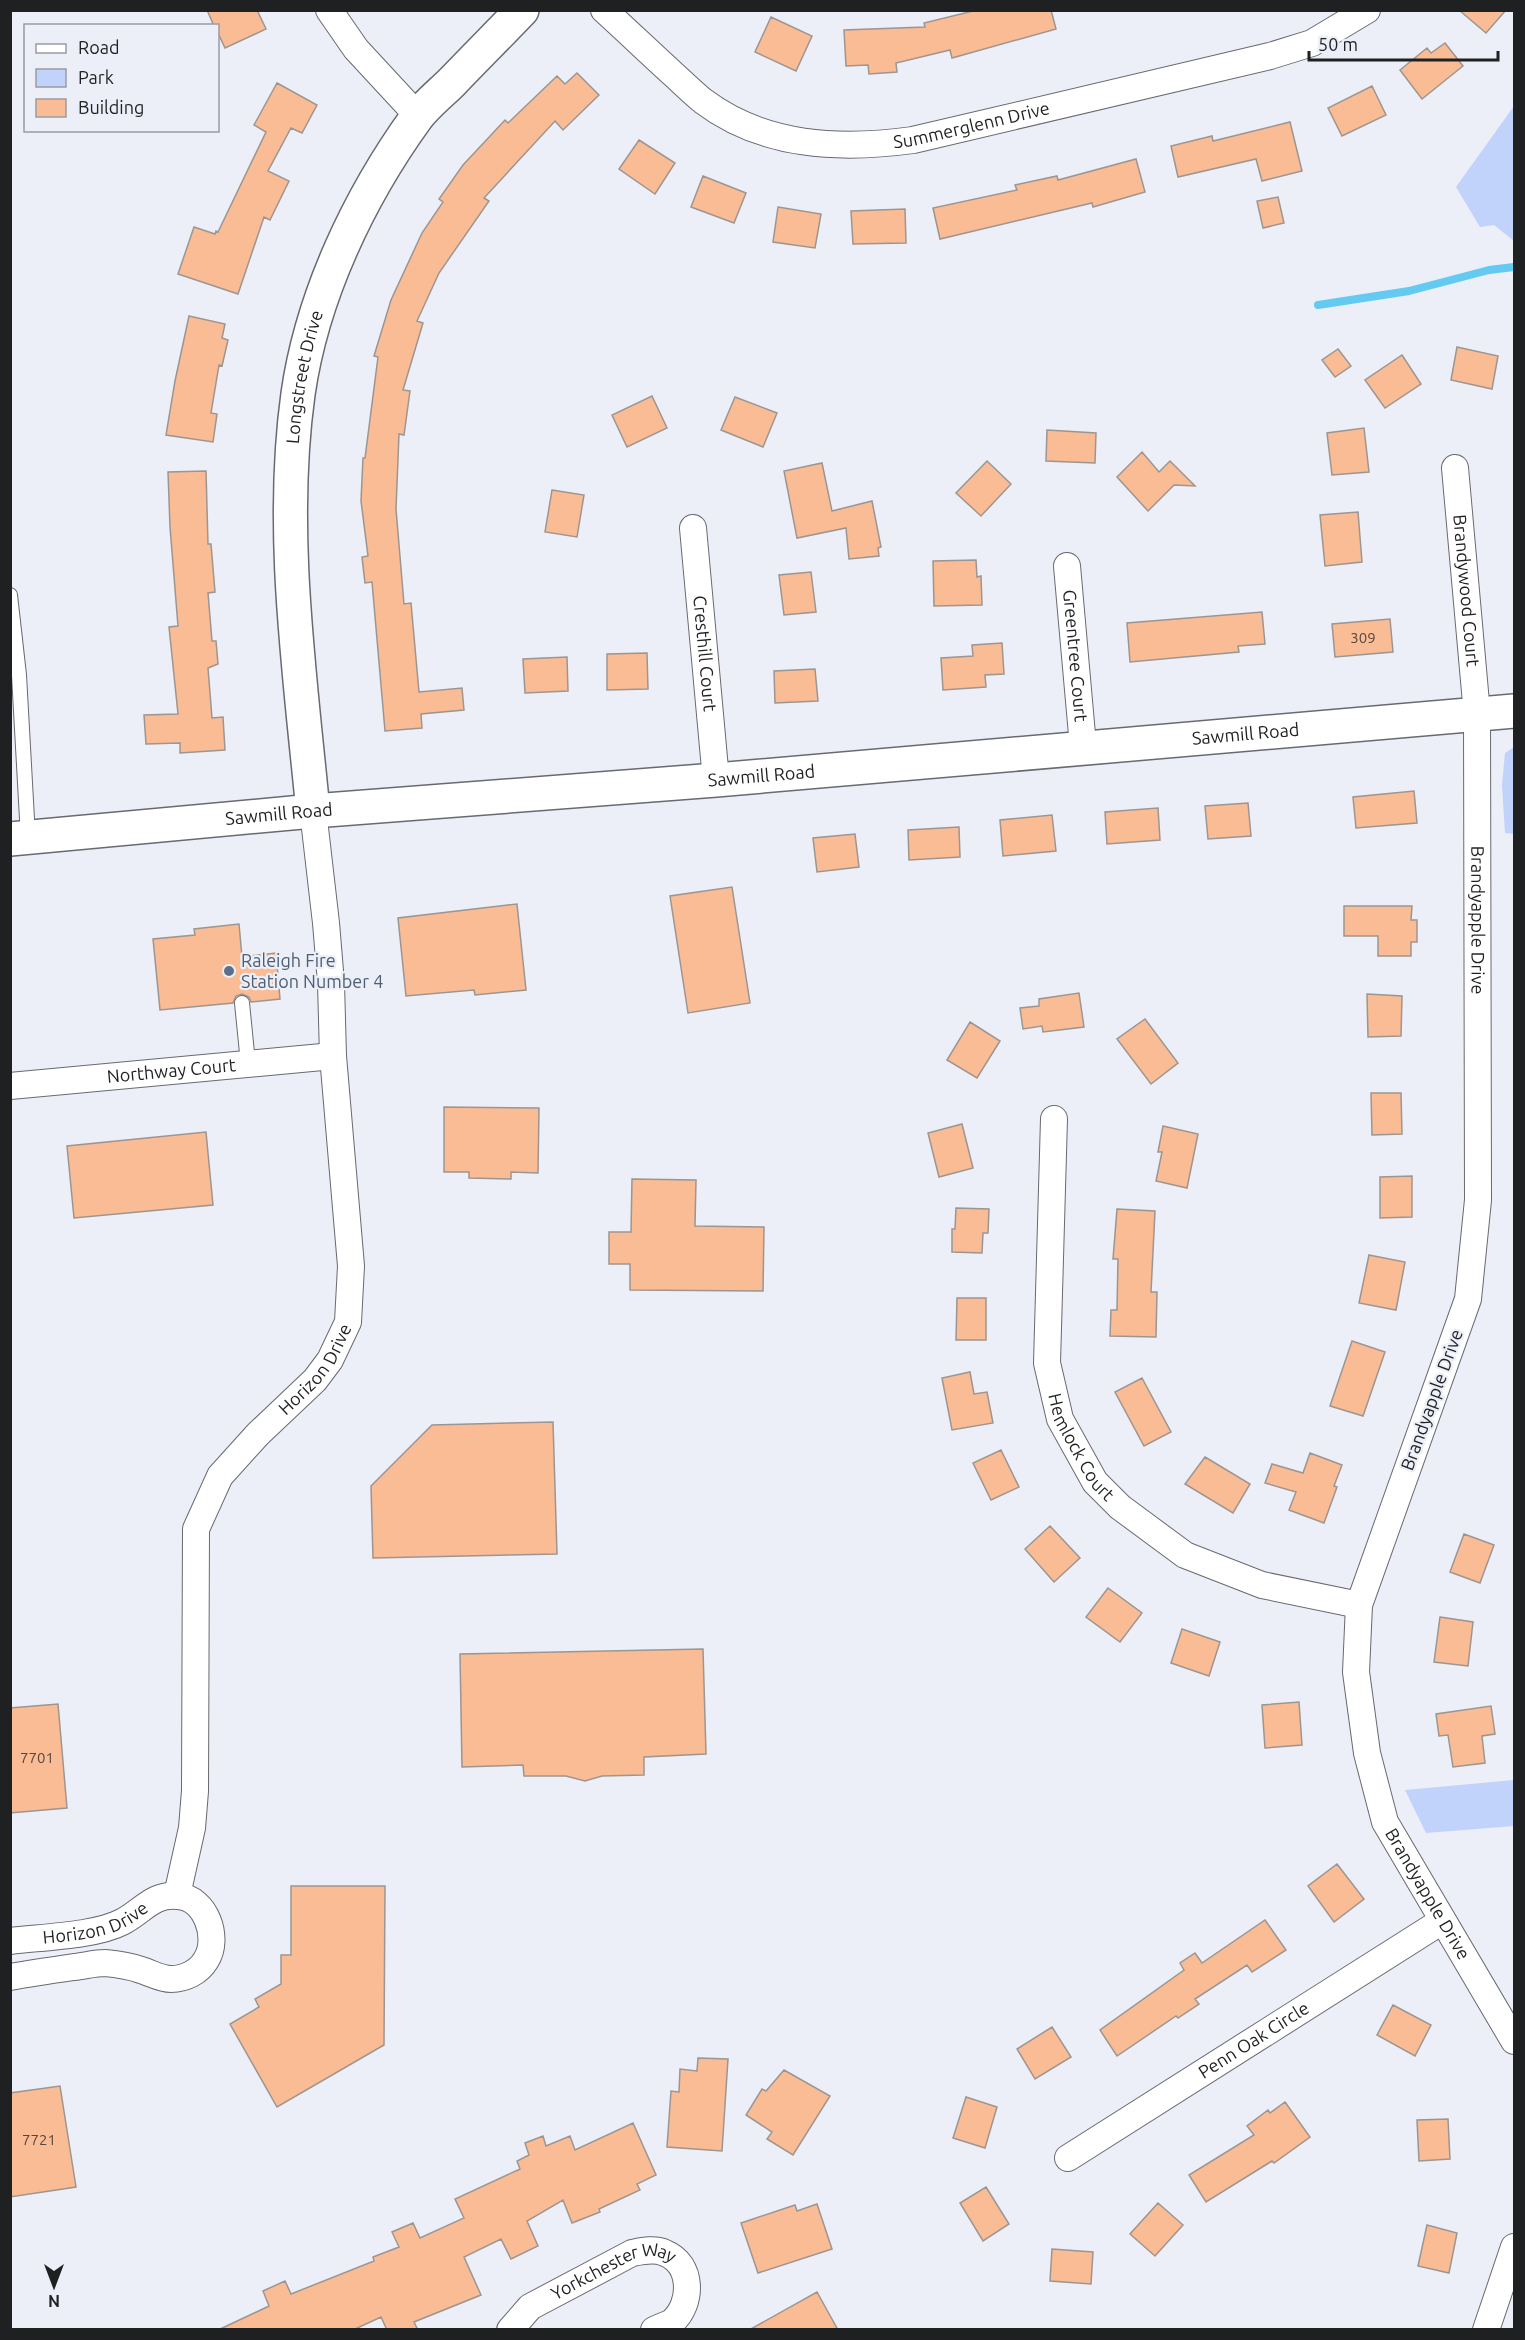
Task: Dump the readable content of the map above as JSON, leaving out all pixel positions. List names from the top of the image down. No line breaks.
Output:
{"streets":{"street":["Summerglenn Drive","Longstreet Drive","Brandywood Court","Cresthill Court","Greentree Court","Sawmill Road","Brandyapple Drive","Northway Court","Horizon Drive","Hemlock Court","Penn Oak Circle","Yorkchester Way"]},"crossings":[["Longstreet Drive","Sawmill Road"],["Longstreet Drive","Horizon Drive"],["Brandywood Court","Sawmill Road"],["Brandywood Court","Brandyapple Drive"],["Cresthill Court","Sawmill Road"],["Greentree Court","Sawmill Road"],["Sawmill Road","Brandyapple Drive"],["Sawmill Road","Horizon Drive"],["Brandyapple Drive","Hemlock Court"],["Brandyapple Drive","Penn Oak Circle"],["Northway Court","Horizon Drive"]],"places":["Raleigh Fire Station Number 4"],"house_numbers":["309","7701","7721"],"legend":["Road","Park","Building"],"scale_bar":"50 m","north":"bottom"}
